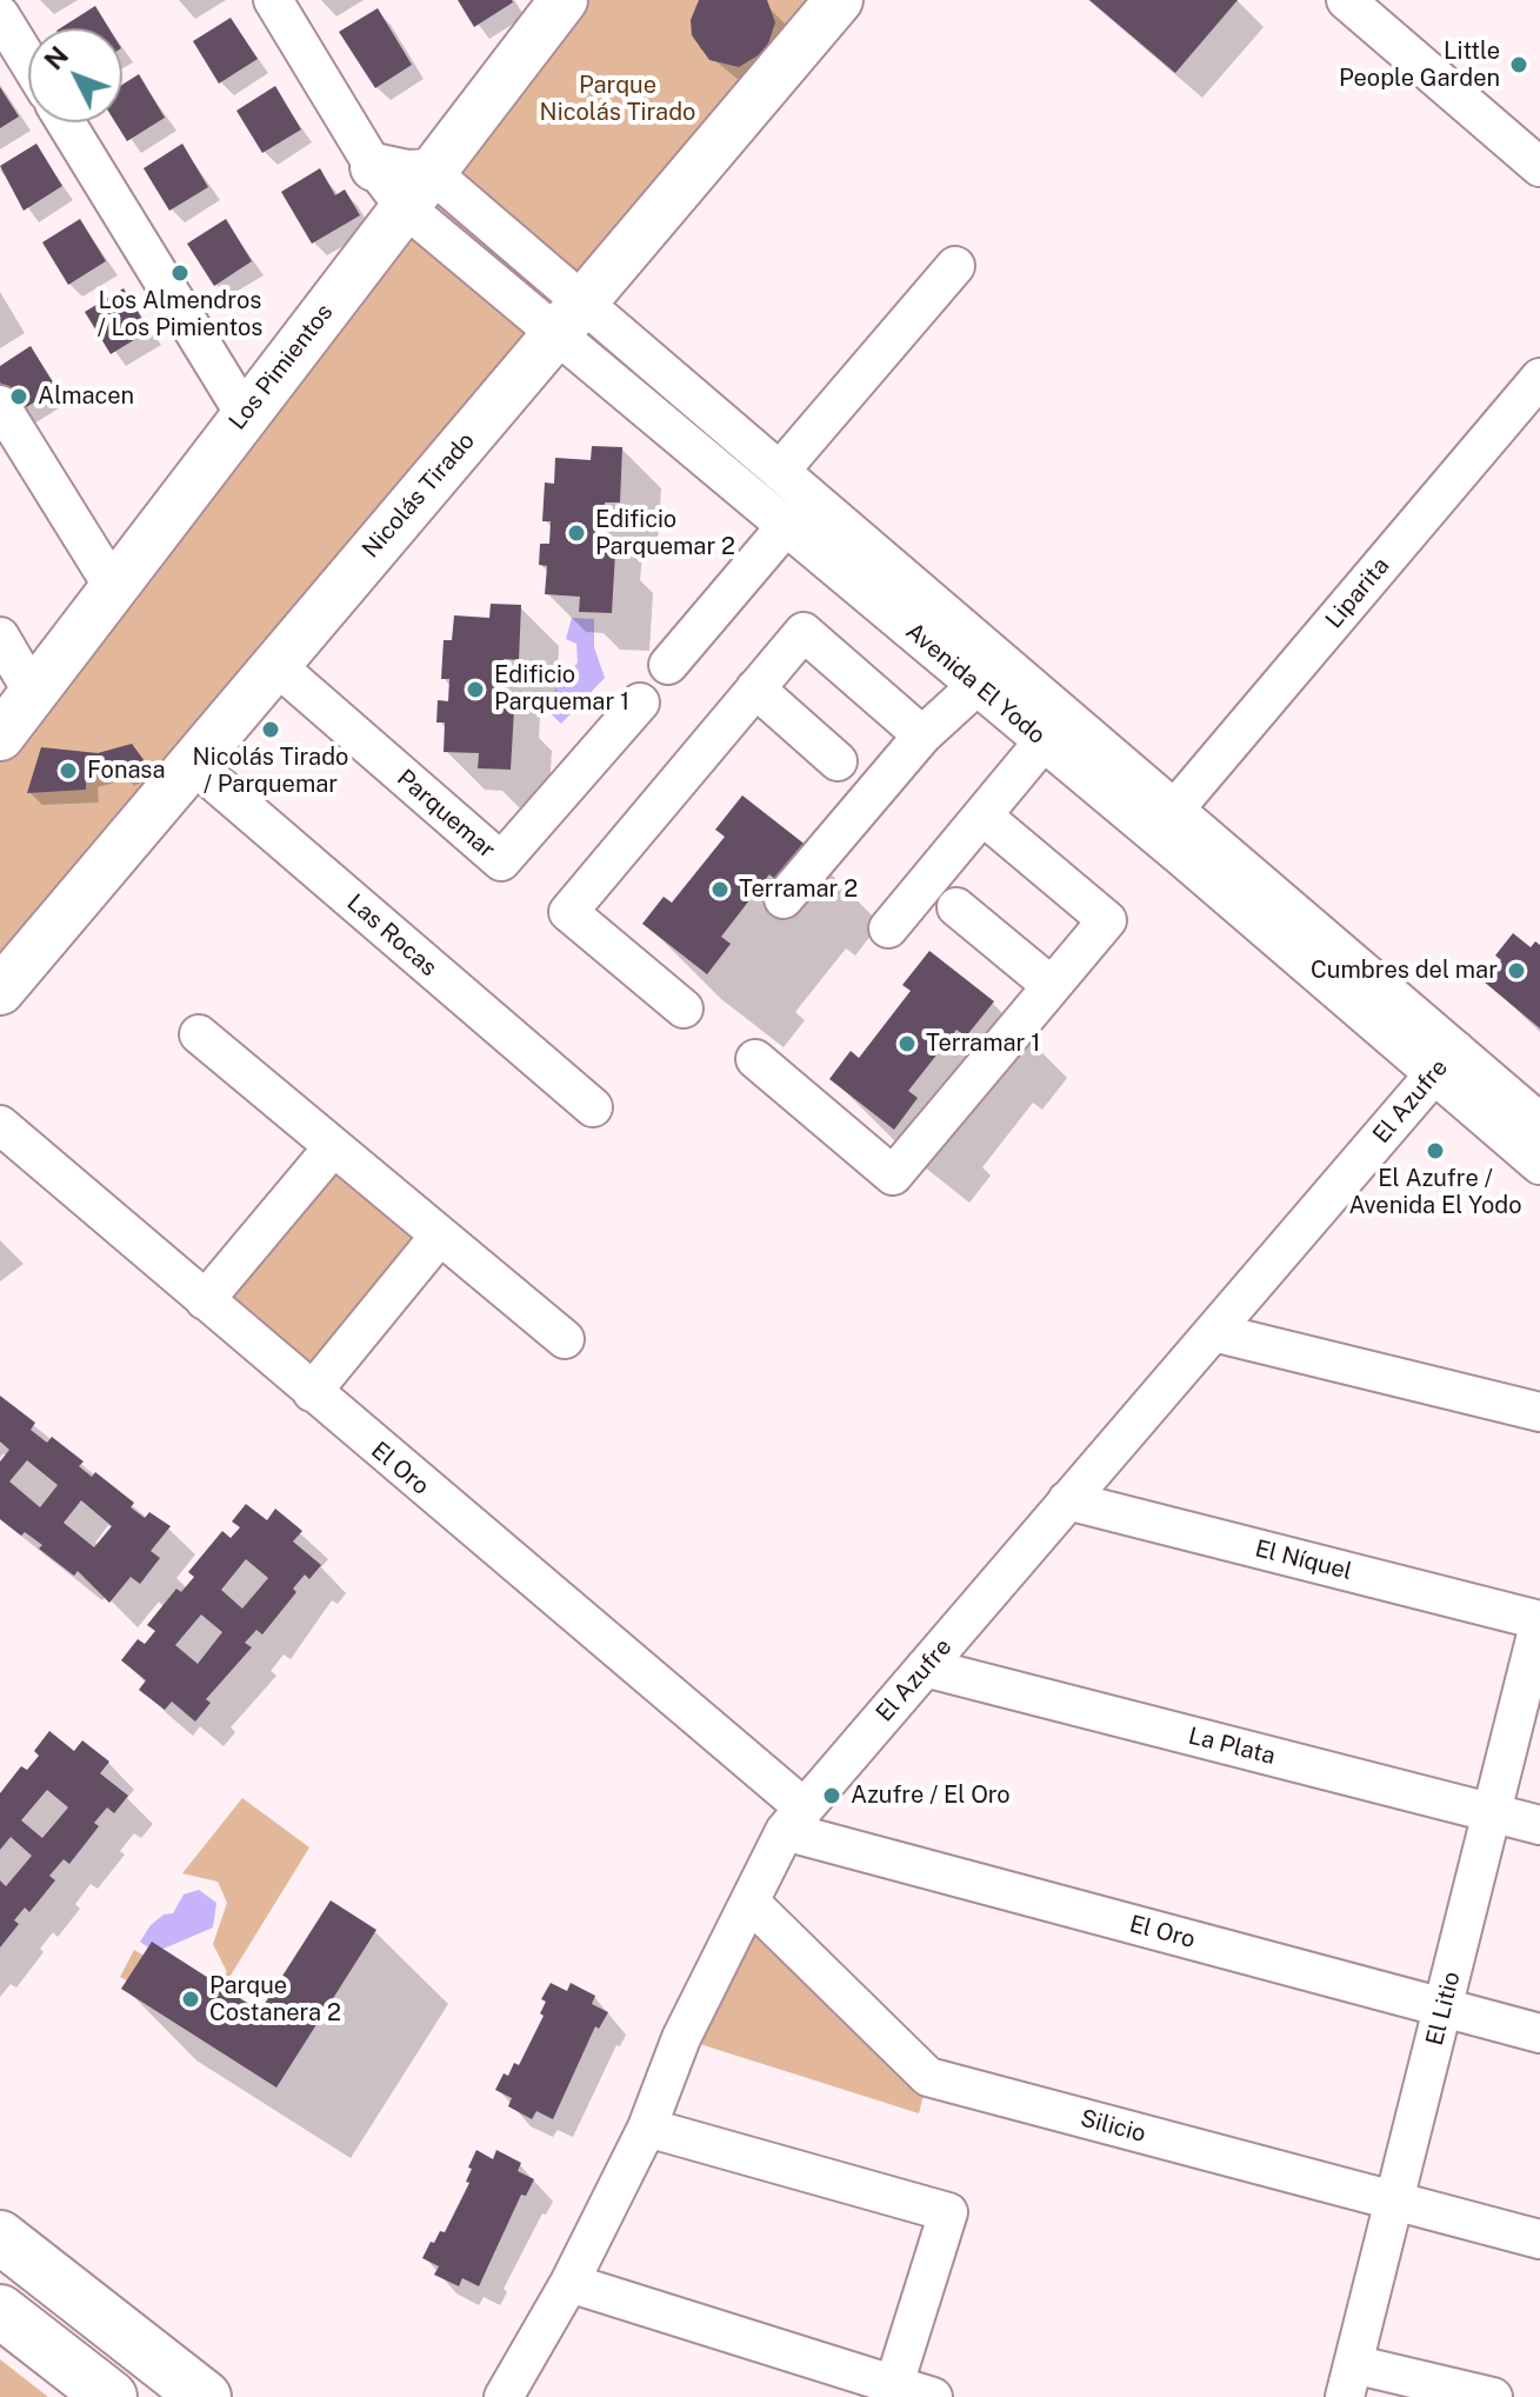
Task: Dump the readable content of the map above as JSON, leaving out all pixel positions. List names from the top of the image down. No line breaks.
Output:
{"streets":{"main road":["Los Pimientos","Nicolás Tirado"],"street":["Liparita","Avenida El Yodo","Parquemar","Las Rocas","El Azufre","El Oro","El Níquel","La Plata","El Litio","Silicio"]},"crossings":[["Los Pimientos","Avenida El Yodo"],["Nicolás Tirado","Avenida El Yodo"],["Nicolás Tirado","Parquemar"],["Nicolás Tirado","Las Rocas"],["Liparita","Avenida El Yodo"],["Avenida El Yodo","El Azufre"],["El Azufre","El Oro"],["El Azufre","El Níquel"],["El Azufre","La Plata"],["El Azufre","Silicio"],["El Oro","El Litio"],["El Níquel","El Litio"],["La Plata","El Litio"],["El Litio","Silicio"]],"parks":["Parque Nicolás Tirado"],"places":["Little People Garden","Los Almendros / Los Pimientos","Almacen","Edificio Parquemar 2","Edificio Parquemar 1","Nicolás Tirado / Parquemar","Fonasa","Terramar 2","Cumbres del mar","Terramar 1","El Azufre / Avenida El Yodo","Azufre / El Oro","Parque Costanera 2"],"north":"top left"}
